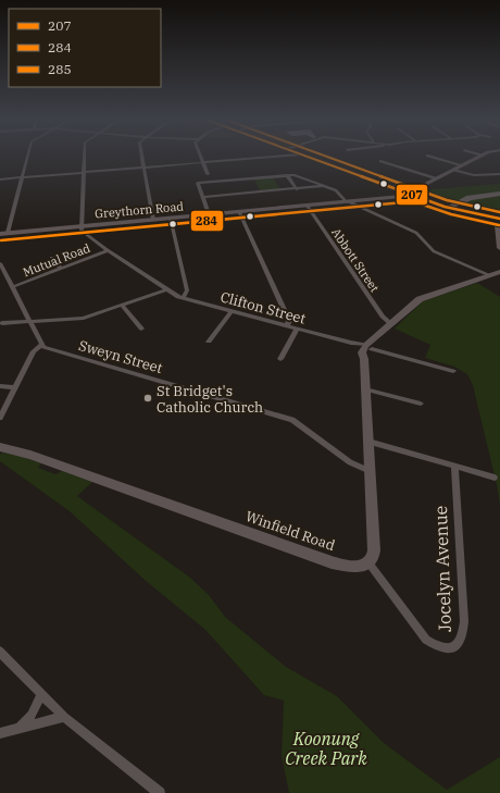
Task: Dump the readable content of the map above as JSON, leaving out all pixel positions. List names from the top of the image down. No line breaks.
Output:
{"streets":{"street":["Greythorn Road","Mutual Road","Abbott Street","Clifton Street","Sweyn Street","Winfield Road","Jocelyn Avenue"]},"crossings":[["Greythorn Road","Abbott Street"],["Greythorn Road","Clifton Street"],["Mutual Road","Clifton Street"],["Winfield Road","Jocelyn Avenue"]],"parks":["Koonung Creek Park"],"places":["St Bridget's Catholic Church"],"lines":["transit line 207","transit line 285","transit line 284"],"legend":["207","284","285"]}
